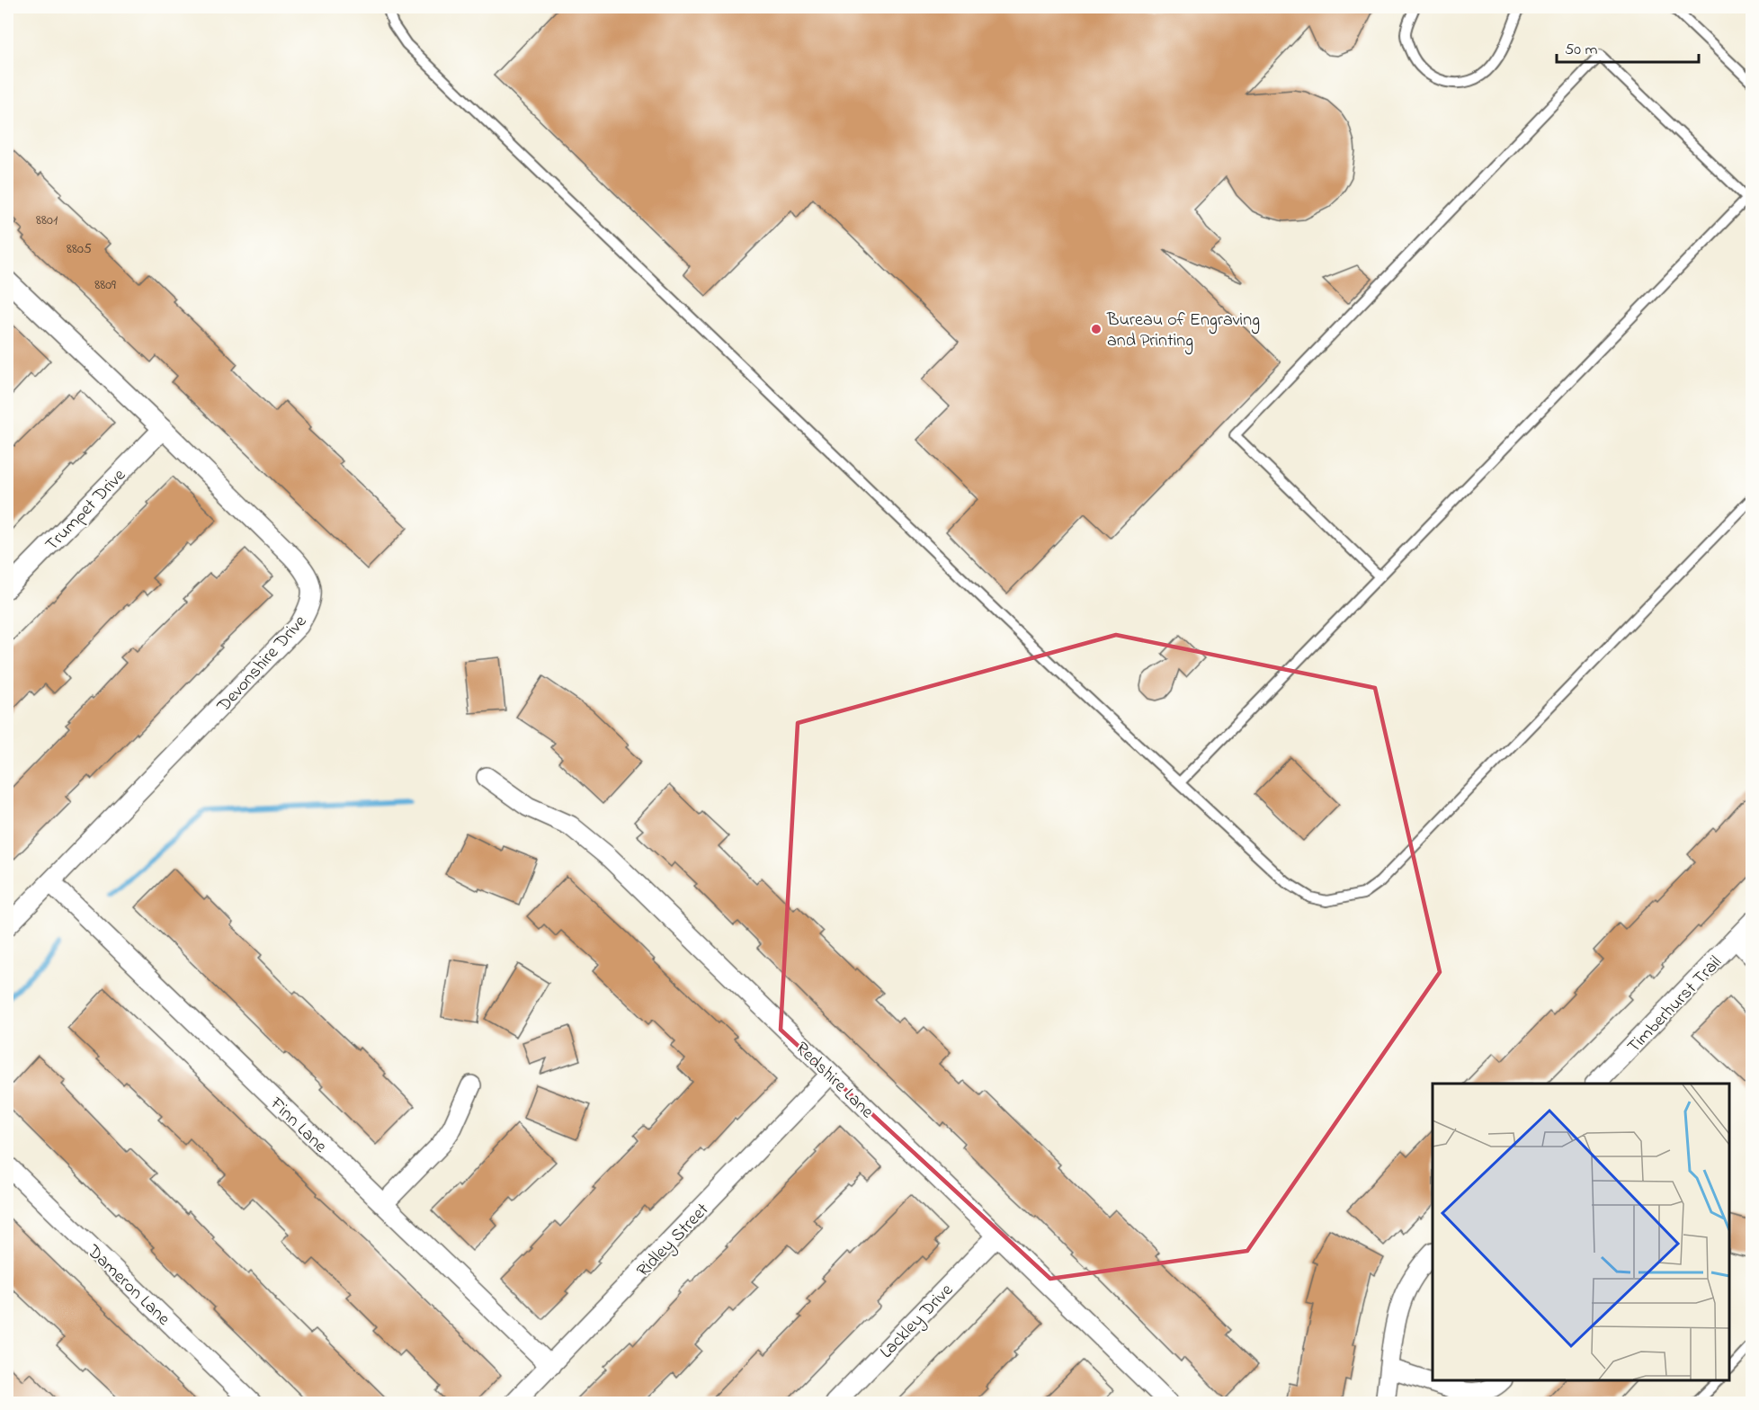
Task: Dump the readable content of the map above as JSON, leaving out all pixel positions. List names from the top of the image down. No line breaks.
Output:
{"streets":{"street":["Trumpet Drive","Devonshire Drive","Timberhurst Trail","Redshire Lane","Finn Lane","Ridley Street","Dameron Lane","Lackley Drive"]},"crossings":[["Trumpet Drive","Devonshire Drive"],["Devonshire Drive","Finn Lane"],["Redshire Lane","Ridley Street"],["Redshire Lane","Lackley Drive"],["Finn Lane","Ridley Street"]],"places":["Bureau of Engraving and Printing"],"house_numbers":["8801","8805","8809"],"scale_bar":"50 m"}
